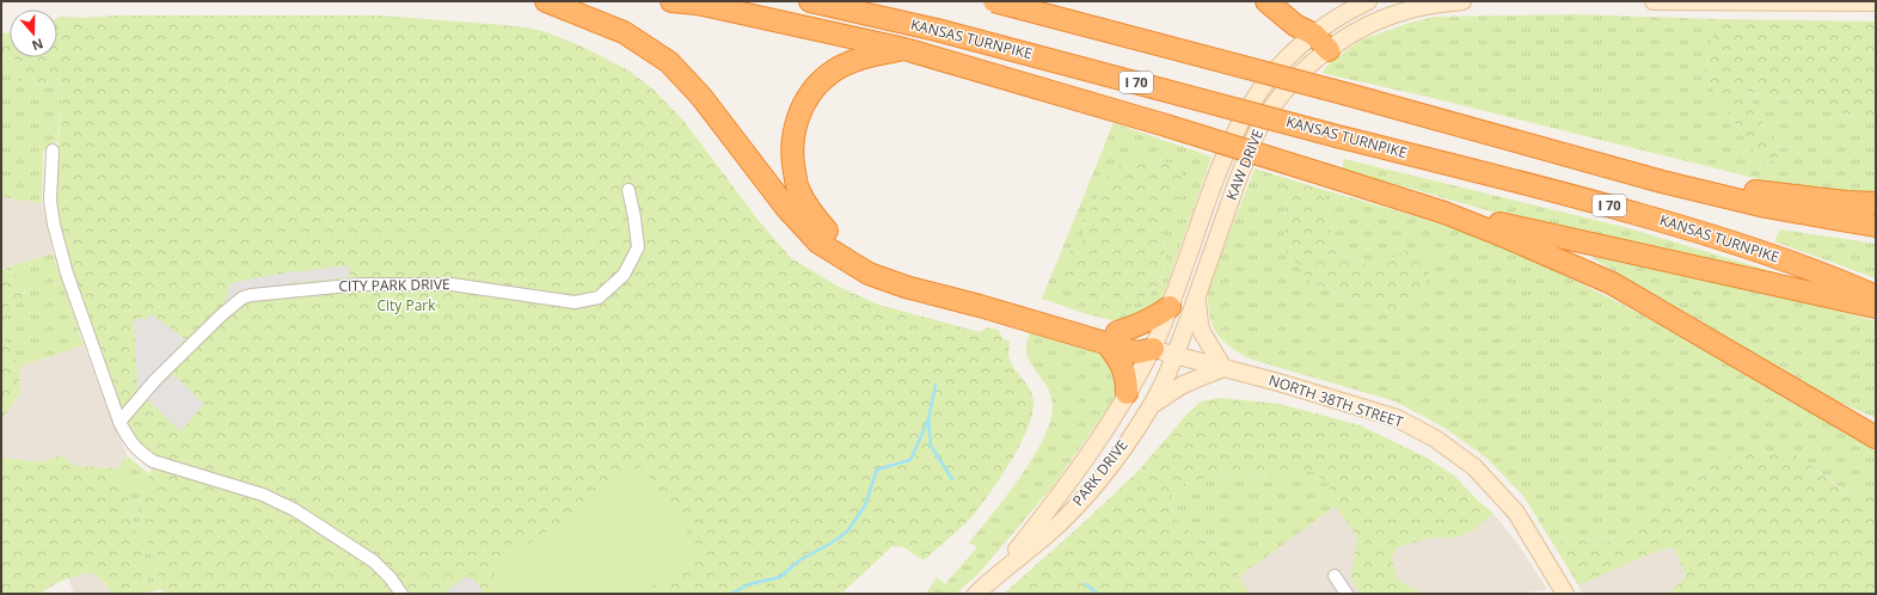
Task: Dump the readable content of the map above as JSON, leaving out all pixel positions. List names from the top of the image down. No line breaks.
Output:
{"streets":{"highway":["KANSAS TURNPIKE","I 70"],"main road":["KAW DRIVE","NORTH 38TH STREET","PARK DRIVE"],"street":["CITY PARK DRIVE"]},"crossings":[["KAW DRIVE","NORTH 38TH STREET"],["KAW DRIVE","PARK DRIVE"],["NORTH 38TH STREET","PARK DRIVE"]],"parks":["City Park"],"north":"bottom"}
